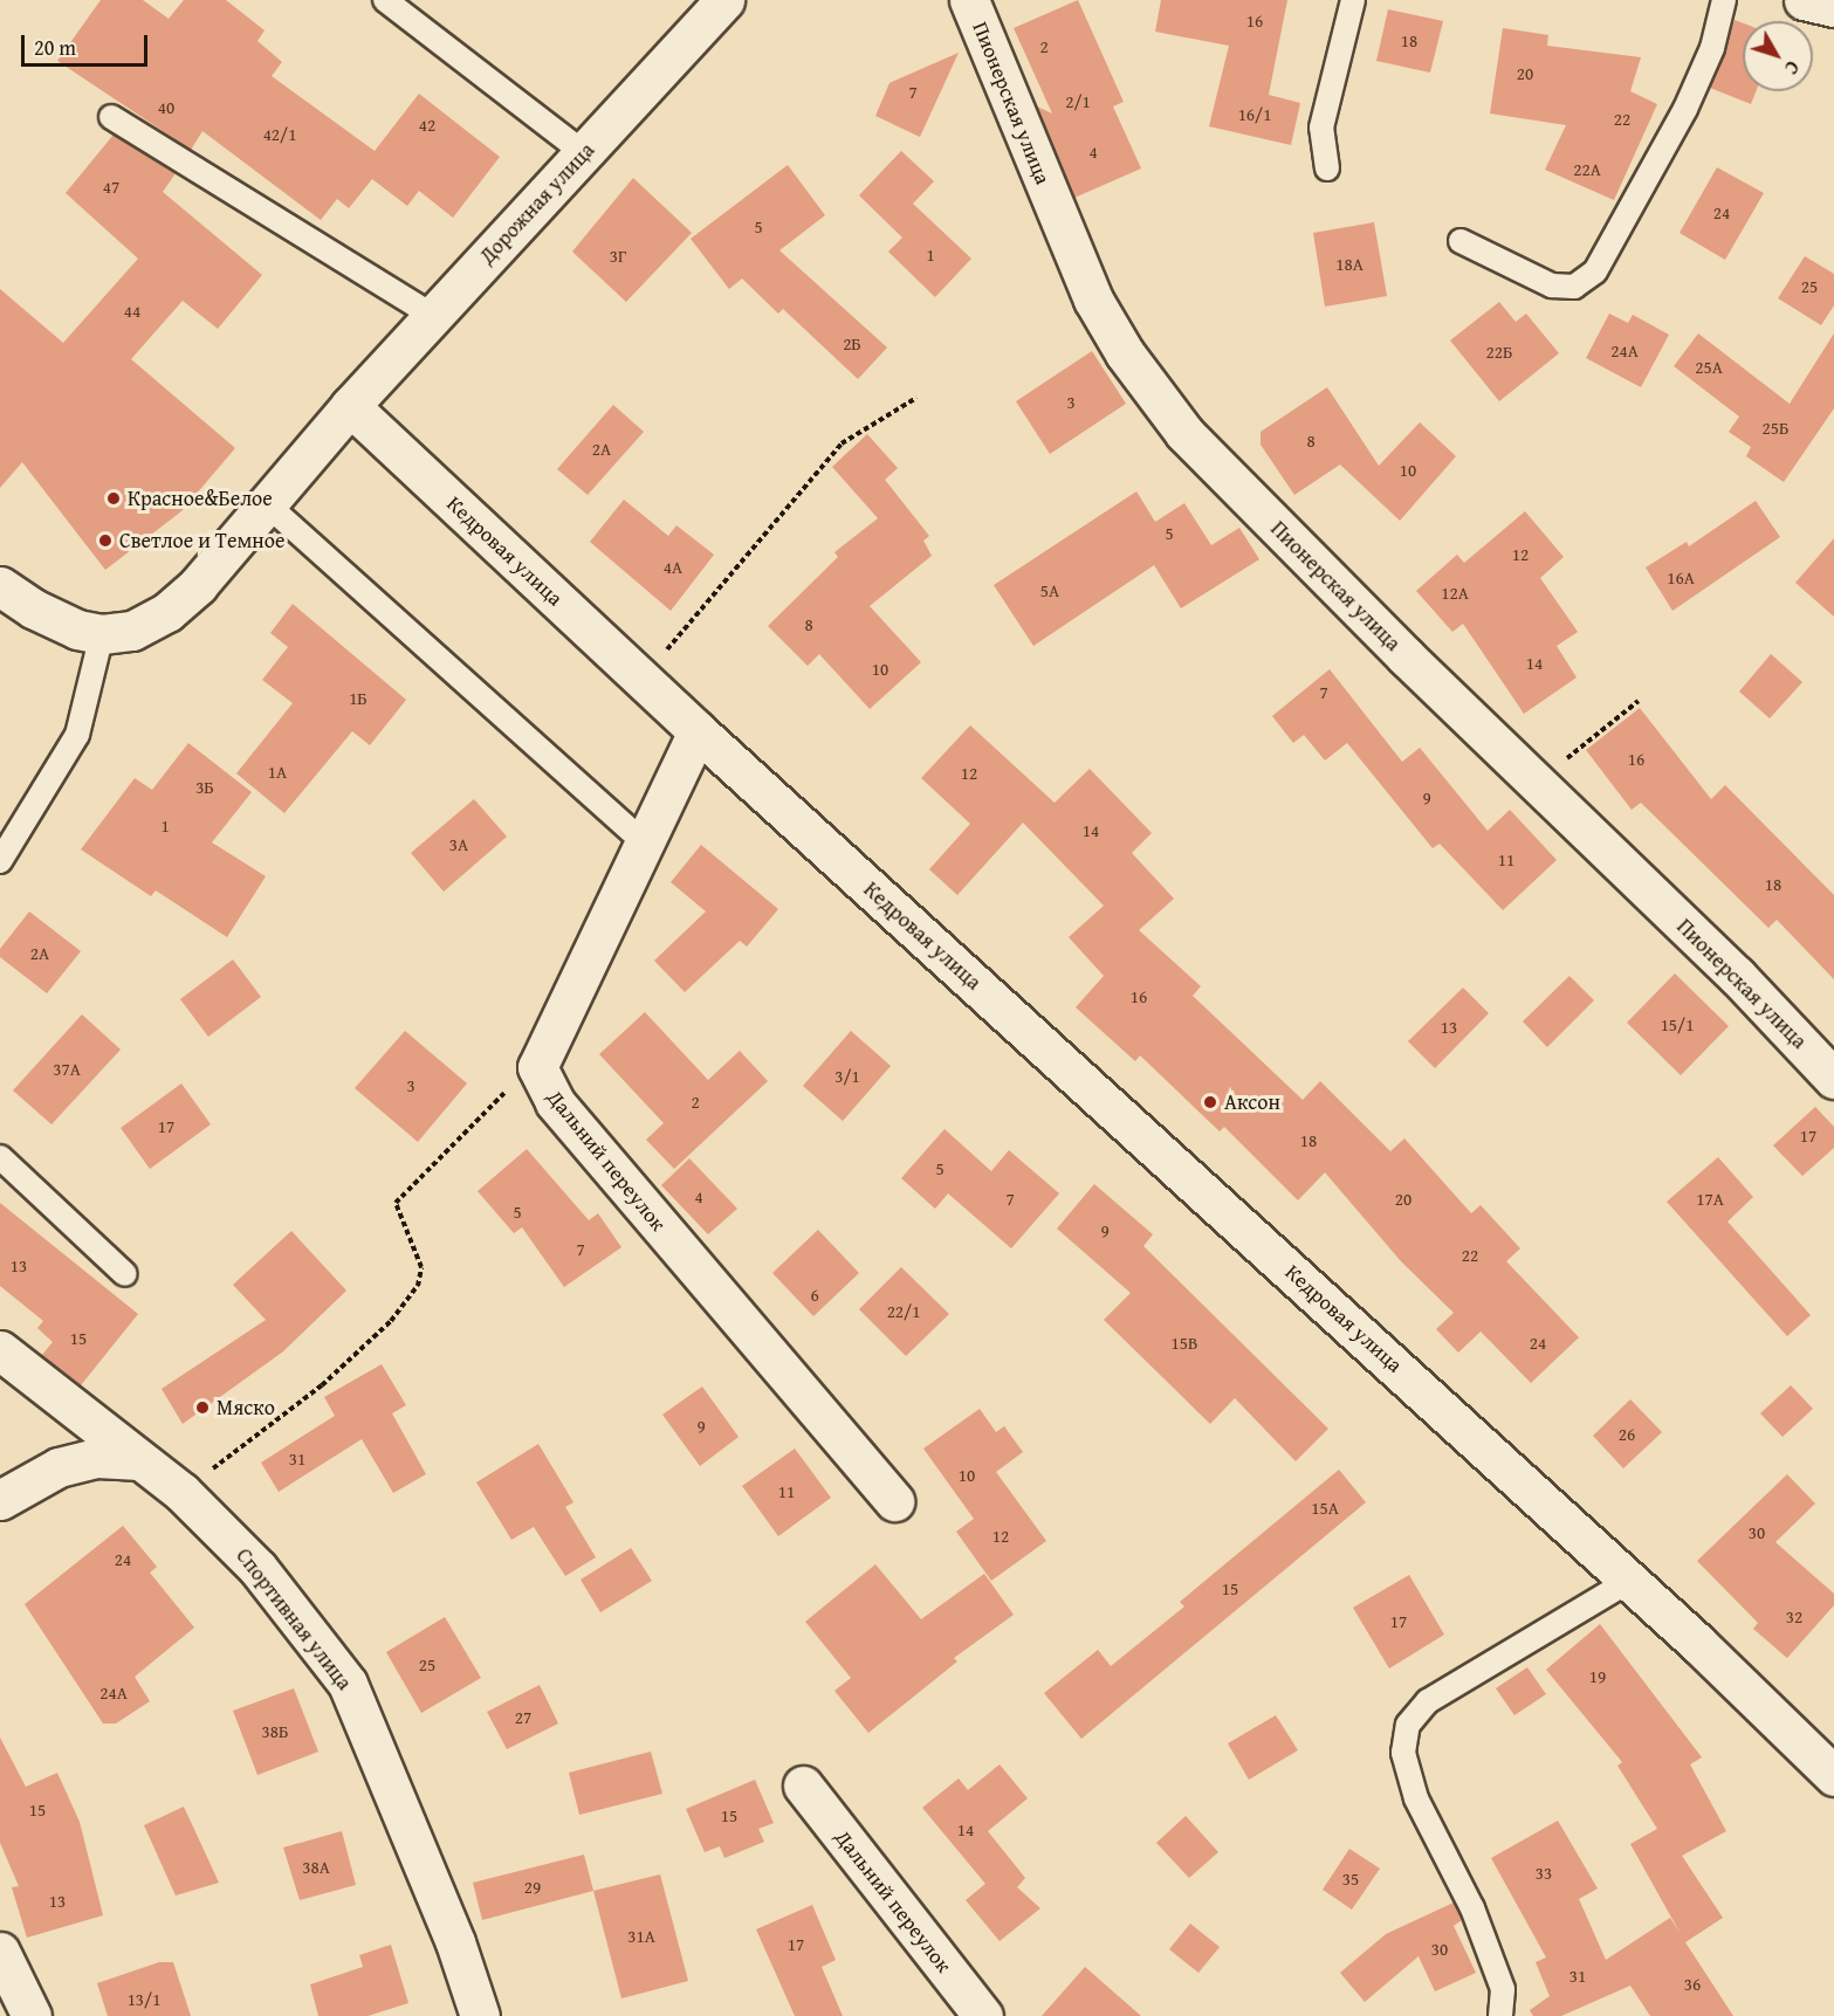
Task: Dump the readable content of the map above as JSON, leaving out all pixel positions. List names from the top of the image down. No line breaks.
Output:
{"streets":{"street":["Пионерская улица","Дорожная улица","Кедровая улица","Дальний переулок","Спортивная улица"]},"crossings":[["Дорожная улица","Кедровая улица"],["Кедровая улица","Дальний переулок"]],"places":["Красное&Белое","Светлое и Темное","Аксон","Мяско"],"house_numbers":["16","18","2","20","7","2/1","40","16/1","22","42","42/1","4","22А","47","24","5","1","3Г","18А","25","44","2Б","24А","22Б","25А","3","25Б","8","2А","10","5","12","4А","16А","5А","12А","8","14","10","7","1Б","16","1А","12","3Б","9","1","14","3А","11","18","2А","16","15/1","13","37А","3/1","3","2","17","17","18","5","4","7","20","17А","5","9","7","22","13","6","22/1","15","15В","24","9","26","31","10","11","15А","30","12","24","15","32","17","25","19","24А","27","38Б","15","15","14","38А","33","35","29","13","31А","17","30","31","36","13/1"],"scale_bar":"20 m","north":"bottom right"}
